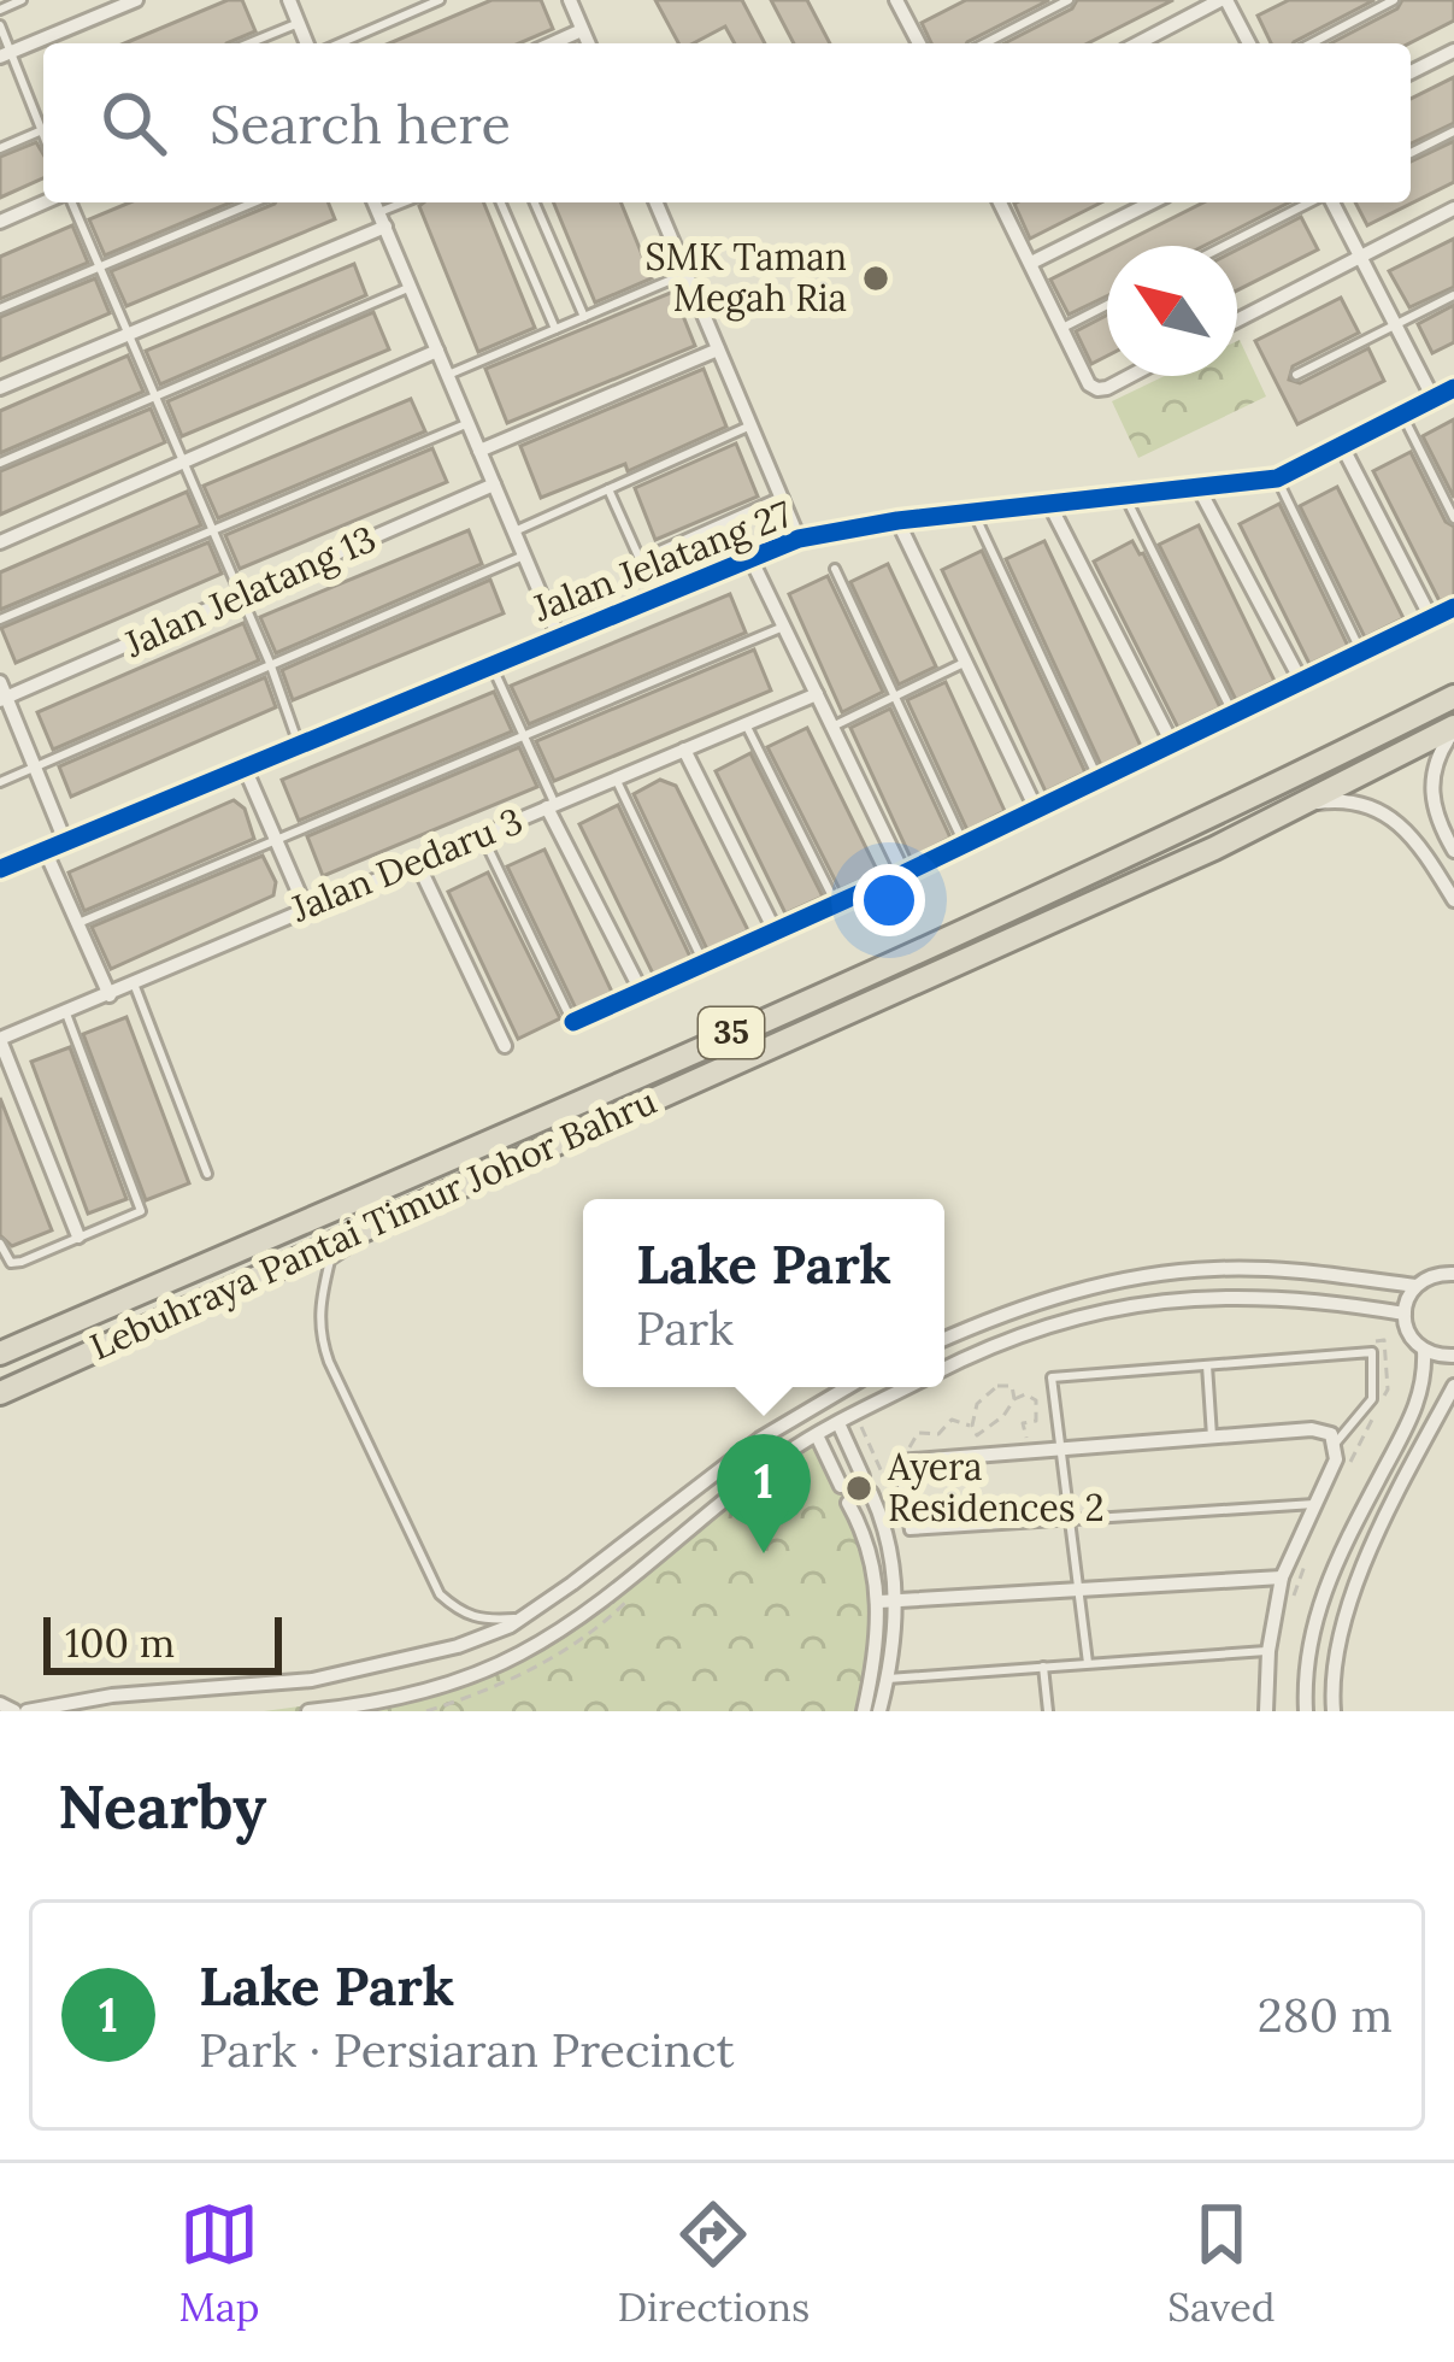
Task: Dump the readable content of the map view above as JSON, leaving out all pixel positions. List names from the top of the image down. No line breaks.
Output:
{"streets":{"highway":["35","Lebuhraya Pantai Timur Johor Bahru"],"street":["Jalan Jelatang 27","Jalan Jelatang 13","Jalan Dedaru 3"]},"places":["SMK Taman Megah Ria","Ayera Residences 2"],"scale_bar":"100 m","north":"top left","page":{"search":"Search here","popup":["Lake Park","Park"],"pins":"1","scale":"100 m","heading":"Nearby","list":[{"mark":"1","name":"Lake Park","note":"Park · Persiaran Precinct","value":"280 m"}],"nav":["Map","Directions","Saved"]}}
